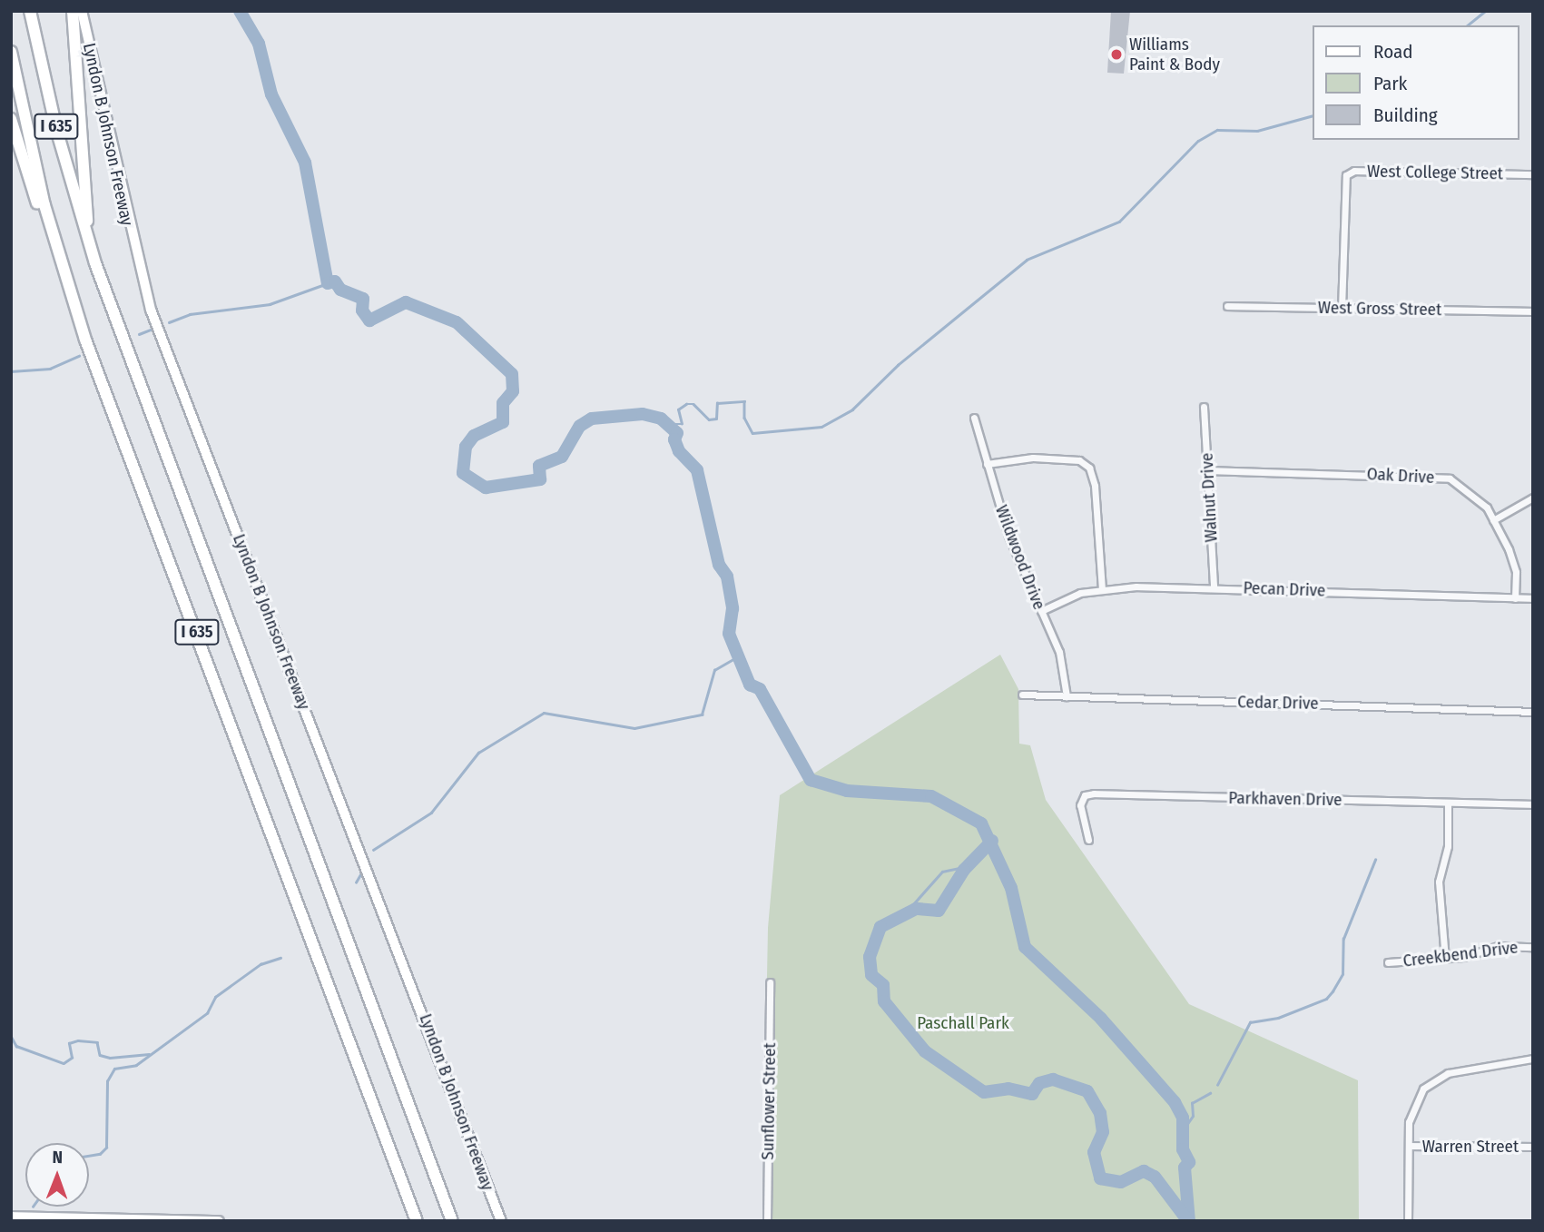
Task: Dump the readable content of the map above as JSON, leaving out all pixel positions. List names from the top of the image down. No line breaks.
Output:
{"streets":{"highway":["I 635"],"street":["Lyndon B Johnson Freeway","West College Street","West Gross Street","Oak Drive","Walnut Drive","Wildwood Drive","Pecan Drive","Cedar Drive","Parkhaven Drive","Creekbend Drive","Sunflower Street","Warren Street"]},"crossings":[["West College Street","West Gross Street"],["Oak Drive","Walnut Drive"],["Oak Drive","Pecan Drive"],["Walnut Drive","Pecan Drive"],["Wildwood Drive","Pecan Drive"],["Wildwood Drive","Cedar Drive"]],"parks":["Paschall Park"],"places":["Williams Paint & Body"],"legend":["Road","Park","Building"],"north":"top"}
